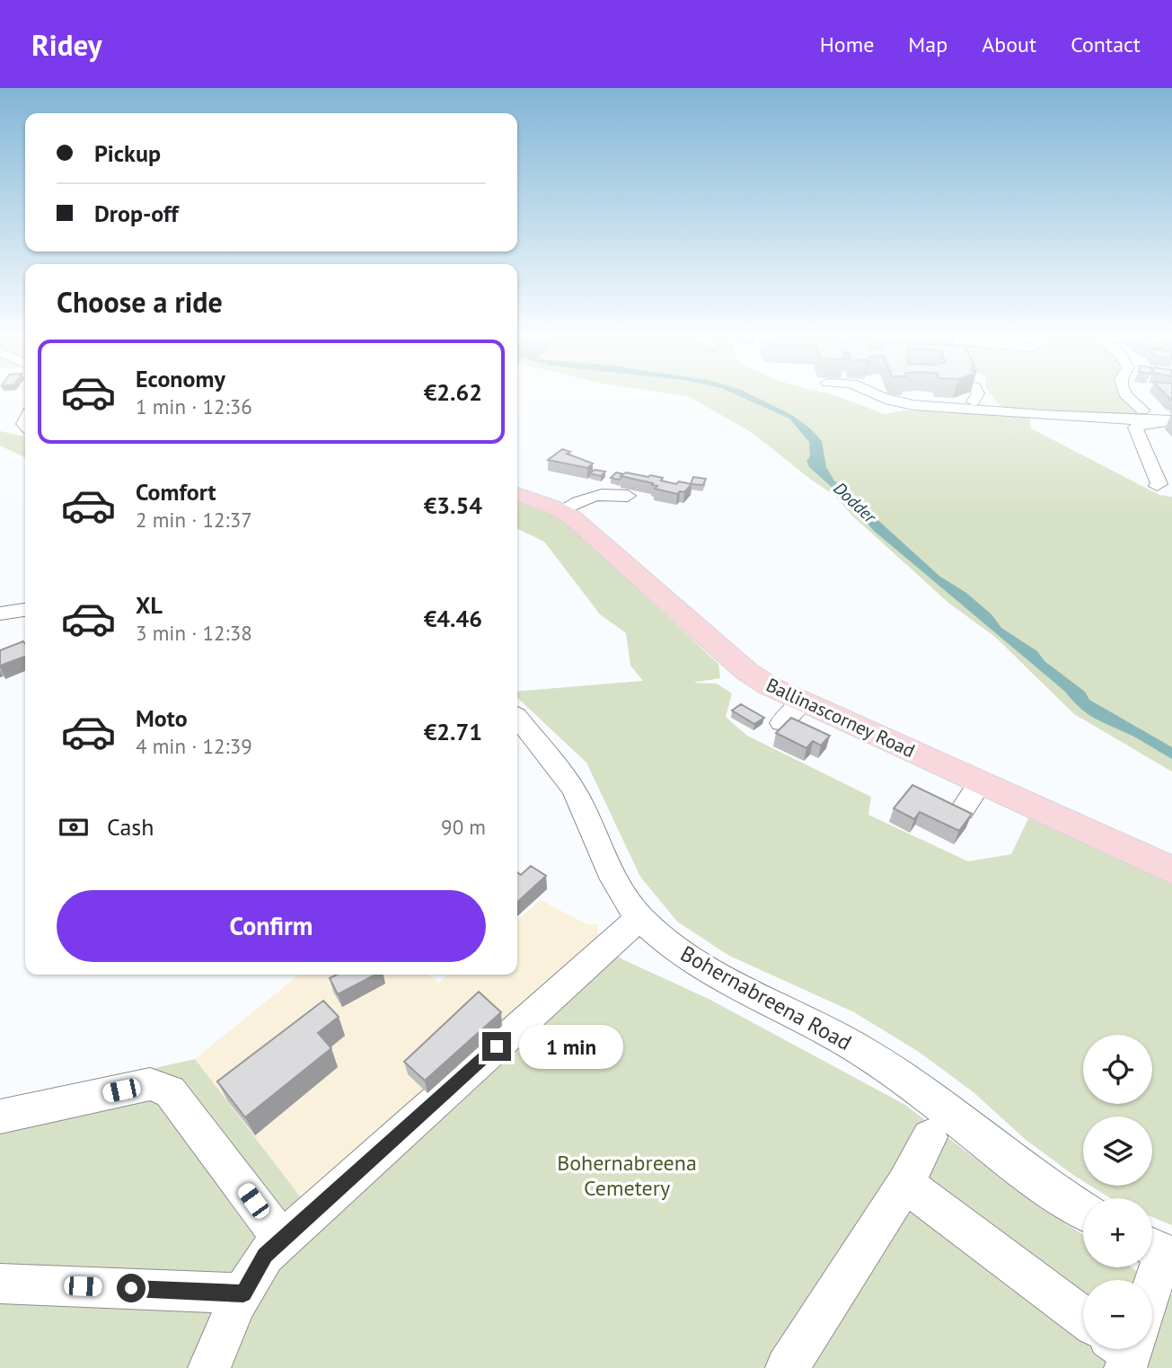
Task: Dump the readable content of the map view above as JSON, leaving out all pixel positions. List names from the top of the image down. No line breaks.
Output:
{"streets":{"main road":["Ballinascorney Road"],"street":["Bohernabreena Road"]},"water":["Dodder"],"parks":["Bohernabreena Cemetery"],"page":{"header":"Ridey","nav":["Home","Map","About","Contact"],"banner":["Pickup","Drop-off"],"heading":"Choose a ride","list":[{"name":"Economy","note":"1 min · 12:36","value":"€2.62"},{"name":"Comfort","note":"2 min · 12:37","value":"€3.54"},{"name":"XL","note":"3 min · 12:38","value":"€4.46"},{"name":"Moto","note":"4 min · 12:39","value":"€2.71"}],"pay":["Cash","90 m"],"buttons":"Confirm","bubble":"1 min","map_buttons":["+","−"]}}
